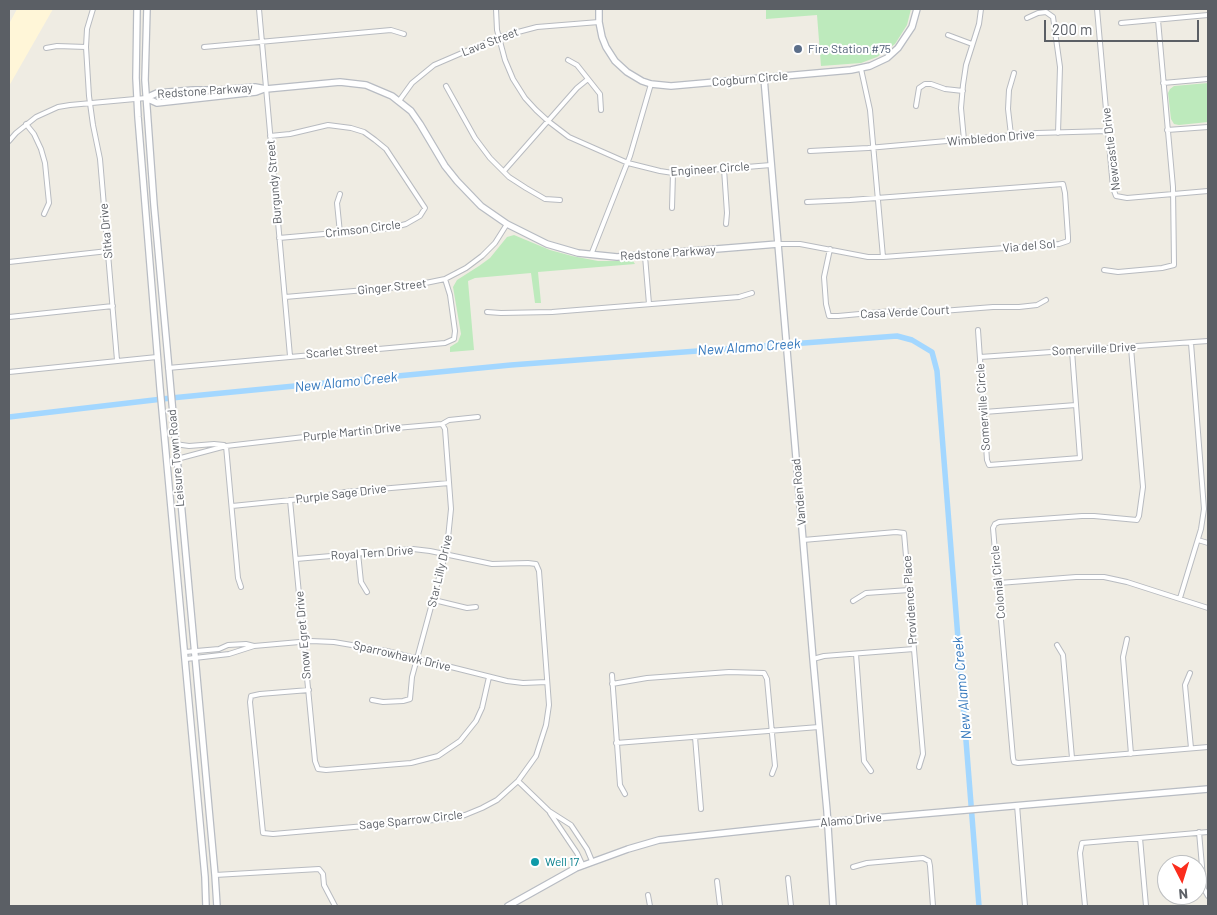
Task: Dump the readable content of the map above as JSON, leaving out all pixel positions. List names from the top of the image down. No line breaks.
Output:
{"streets":{"main road":["Cogburn Circle","Redstone Parkway","Leisure Town Road","Vanden Road","Alamo Drive"],"street":["Lava Street","Wimbledon Drive","Newcastle Drive","Engineer Circle","Burgundy Street","Crimson Circle","Sitka Drive","Via del Sol","Ginger Street","Casa Verde Court","Somerville Drive","Scarlet Street","Somerville Circle","Purple Martin Drive","Purple Sage Drive","Royal Tern Drive","Star Lilly Drive","Colonial Circle","Providence Place","Snow Egret Drive","Sparrowhawk Drive","Sage Sparrow Circle"]},"crossings":[["Lava Street","Cogburn Circle"],["Lava Street","Redstone Parkway"],["Lava Street","Engineer Circle"],["Cogburn Circle","Vanden Road"],["Redstone Parkway","Burgundy Street"],["Redstone Parkway","Via del Sol"],["Redstone Parkway","Ginger Street"],["Redstone Parkway","Leisure Town Road"],["Redstone Parkway","Vanden Road"],["Wimbledon Drive","Newcastle Drive"],["Engineer Circle","Vanden Road"],["Burgundy Street","Crimson Circle"],["Burgundy Street","Ginger Street"],["Burgundy Street","Scarlet Street"],["Via del Sol","Casa Verde Court"],["Via del Sol","Vanden Road"],["Ginger Street","Scarlet Street"],["Somerville Drive","Somerville Circle"],["Somerville Drive","Colonial Circle"],["Scarlet Street","Leisure Town Road"],["Purple Martin Drive","Leisure Town Road"],["Purple Martin Drive","Star Lilly Drive"],["Leisure Town Road","Sparrowhawk Drive"],["Vanden Road","Providence Place"],["Vanden Road","Alamo Drive"],["Purple Sage Drive","Star Lilly Drive"],["Purple Sage Drive","Snow Egret Drive"],["Royal Tern Drive","Star Lilly Drive"],["Royal Tern Drive","Snow Egret Drive"],["Royal Tern Drive","Sage Sparrow Circle"],["Star Lilly Drive","Sparrowhawk Drive"],["Snow Egret Drive","Sparrowhawk Drive"],["Snow Egret Drive","Sage Sparrow Circle"],["Sparrowhawk Drive","Sage Sparrow Circle"]],"water":["New Alamo Creek"],"places":["Fire Station #75","Well 17"],"scale_bar":"200 m","north":"bottom"}
